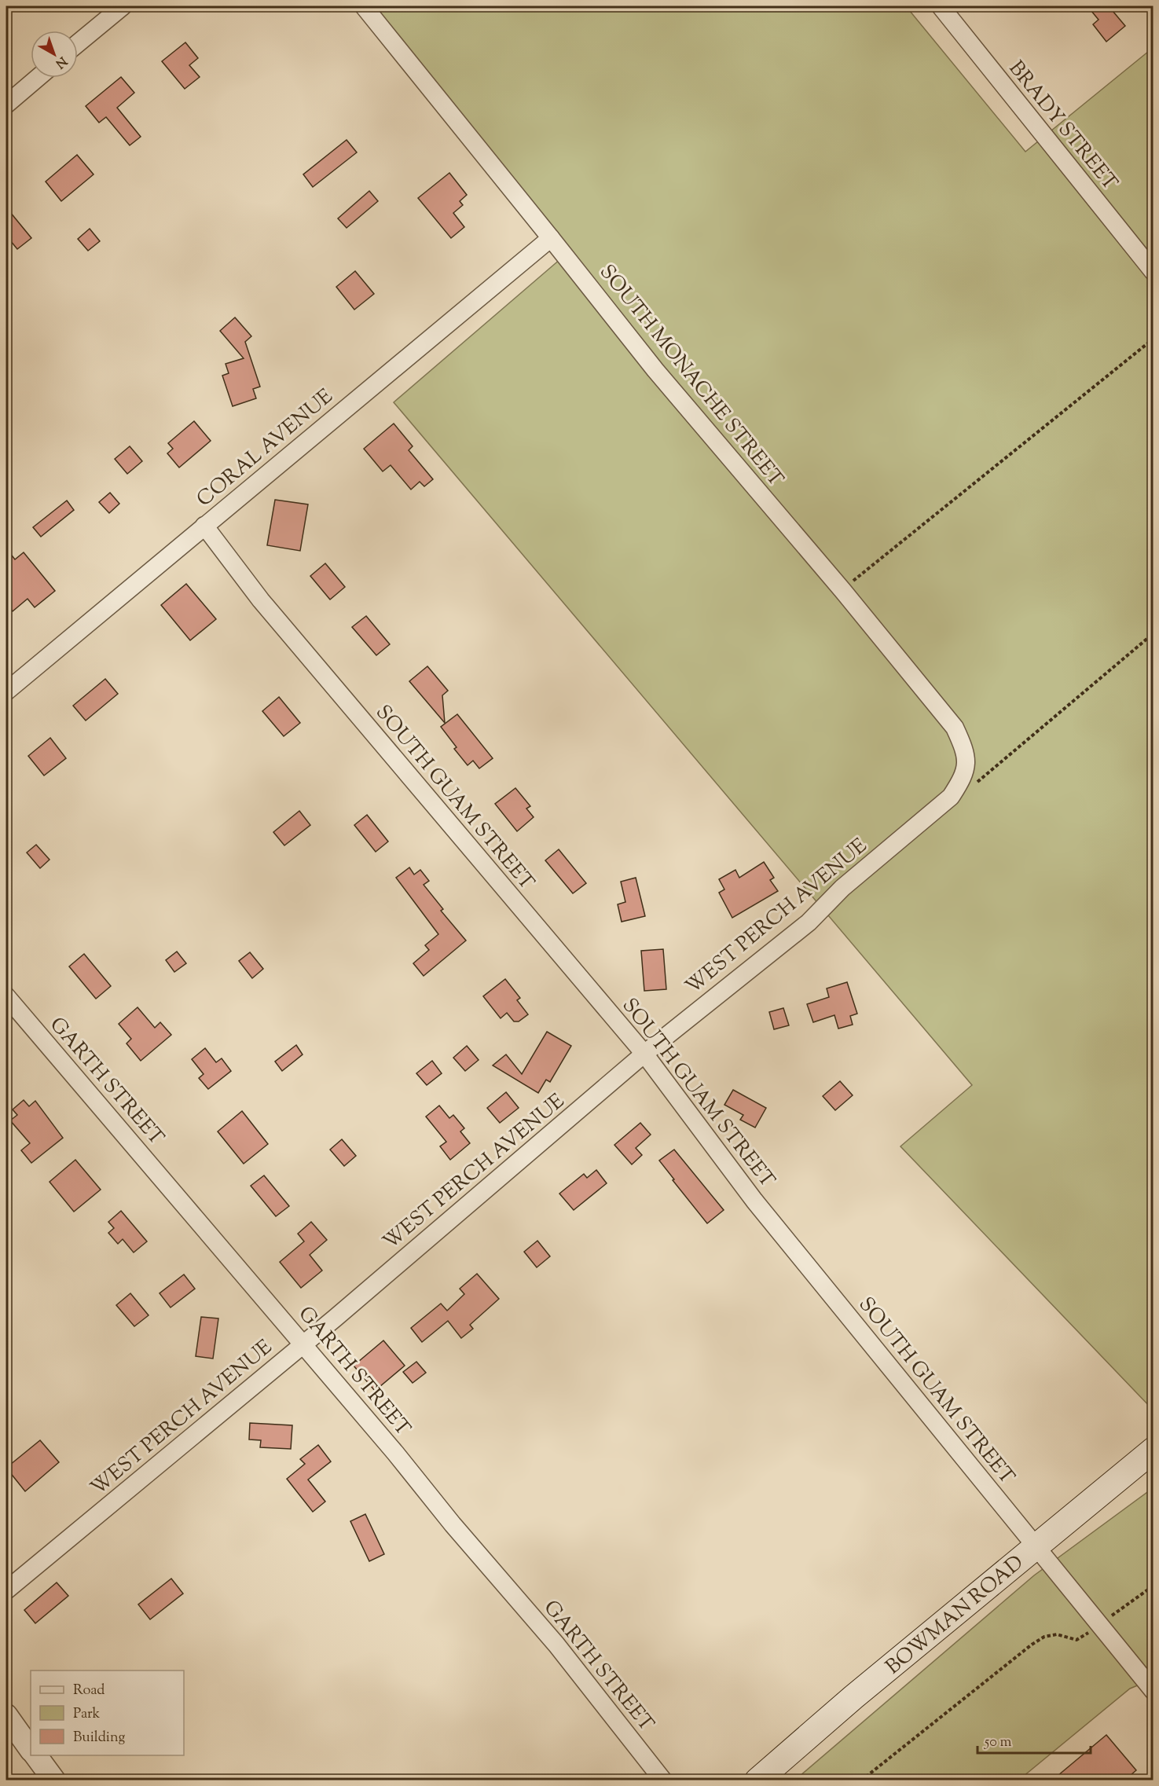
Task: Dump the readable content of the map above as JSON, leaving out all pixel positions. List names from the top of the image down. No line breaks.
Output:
{"streets":{"main road":["BOWMAN ROAD"],"street":["BRADY STREET","SOUTH MONACHE STREET","CORAL AVENUE","SOUTH GUAM STREET","WEST PERCH AVENUE","GARTH STREET"]},"crossings":[["SOUTH MONACHE STREET","CORAL AVENUE"],["SOUTH MONACHE STREET","WEST PERCH AVENUE"],["CORAL AVENUE","SOUTH GUAM STREET"],["SOUTH GUAM STREET","WEST PERCH AVENUE"],["SOUTH GUAM STREET","BOWMAN ROAD"],["WEST PERCH AVENUE","GARTH STREET"]],"legend":["Road","Park","Building"],"scale_bar":"50 m","north":"bottom right"}
